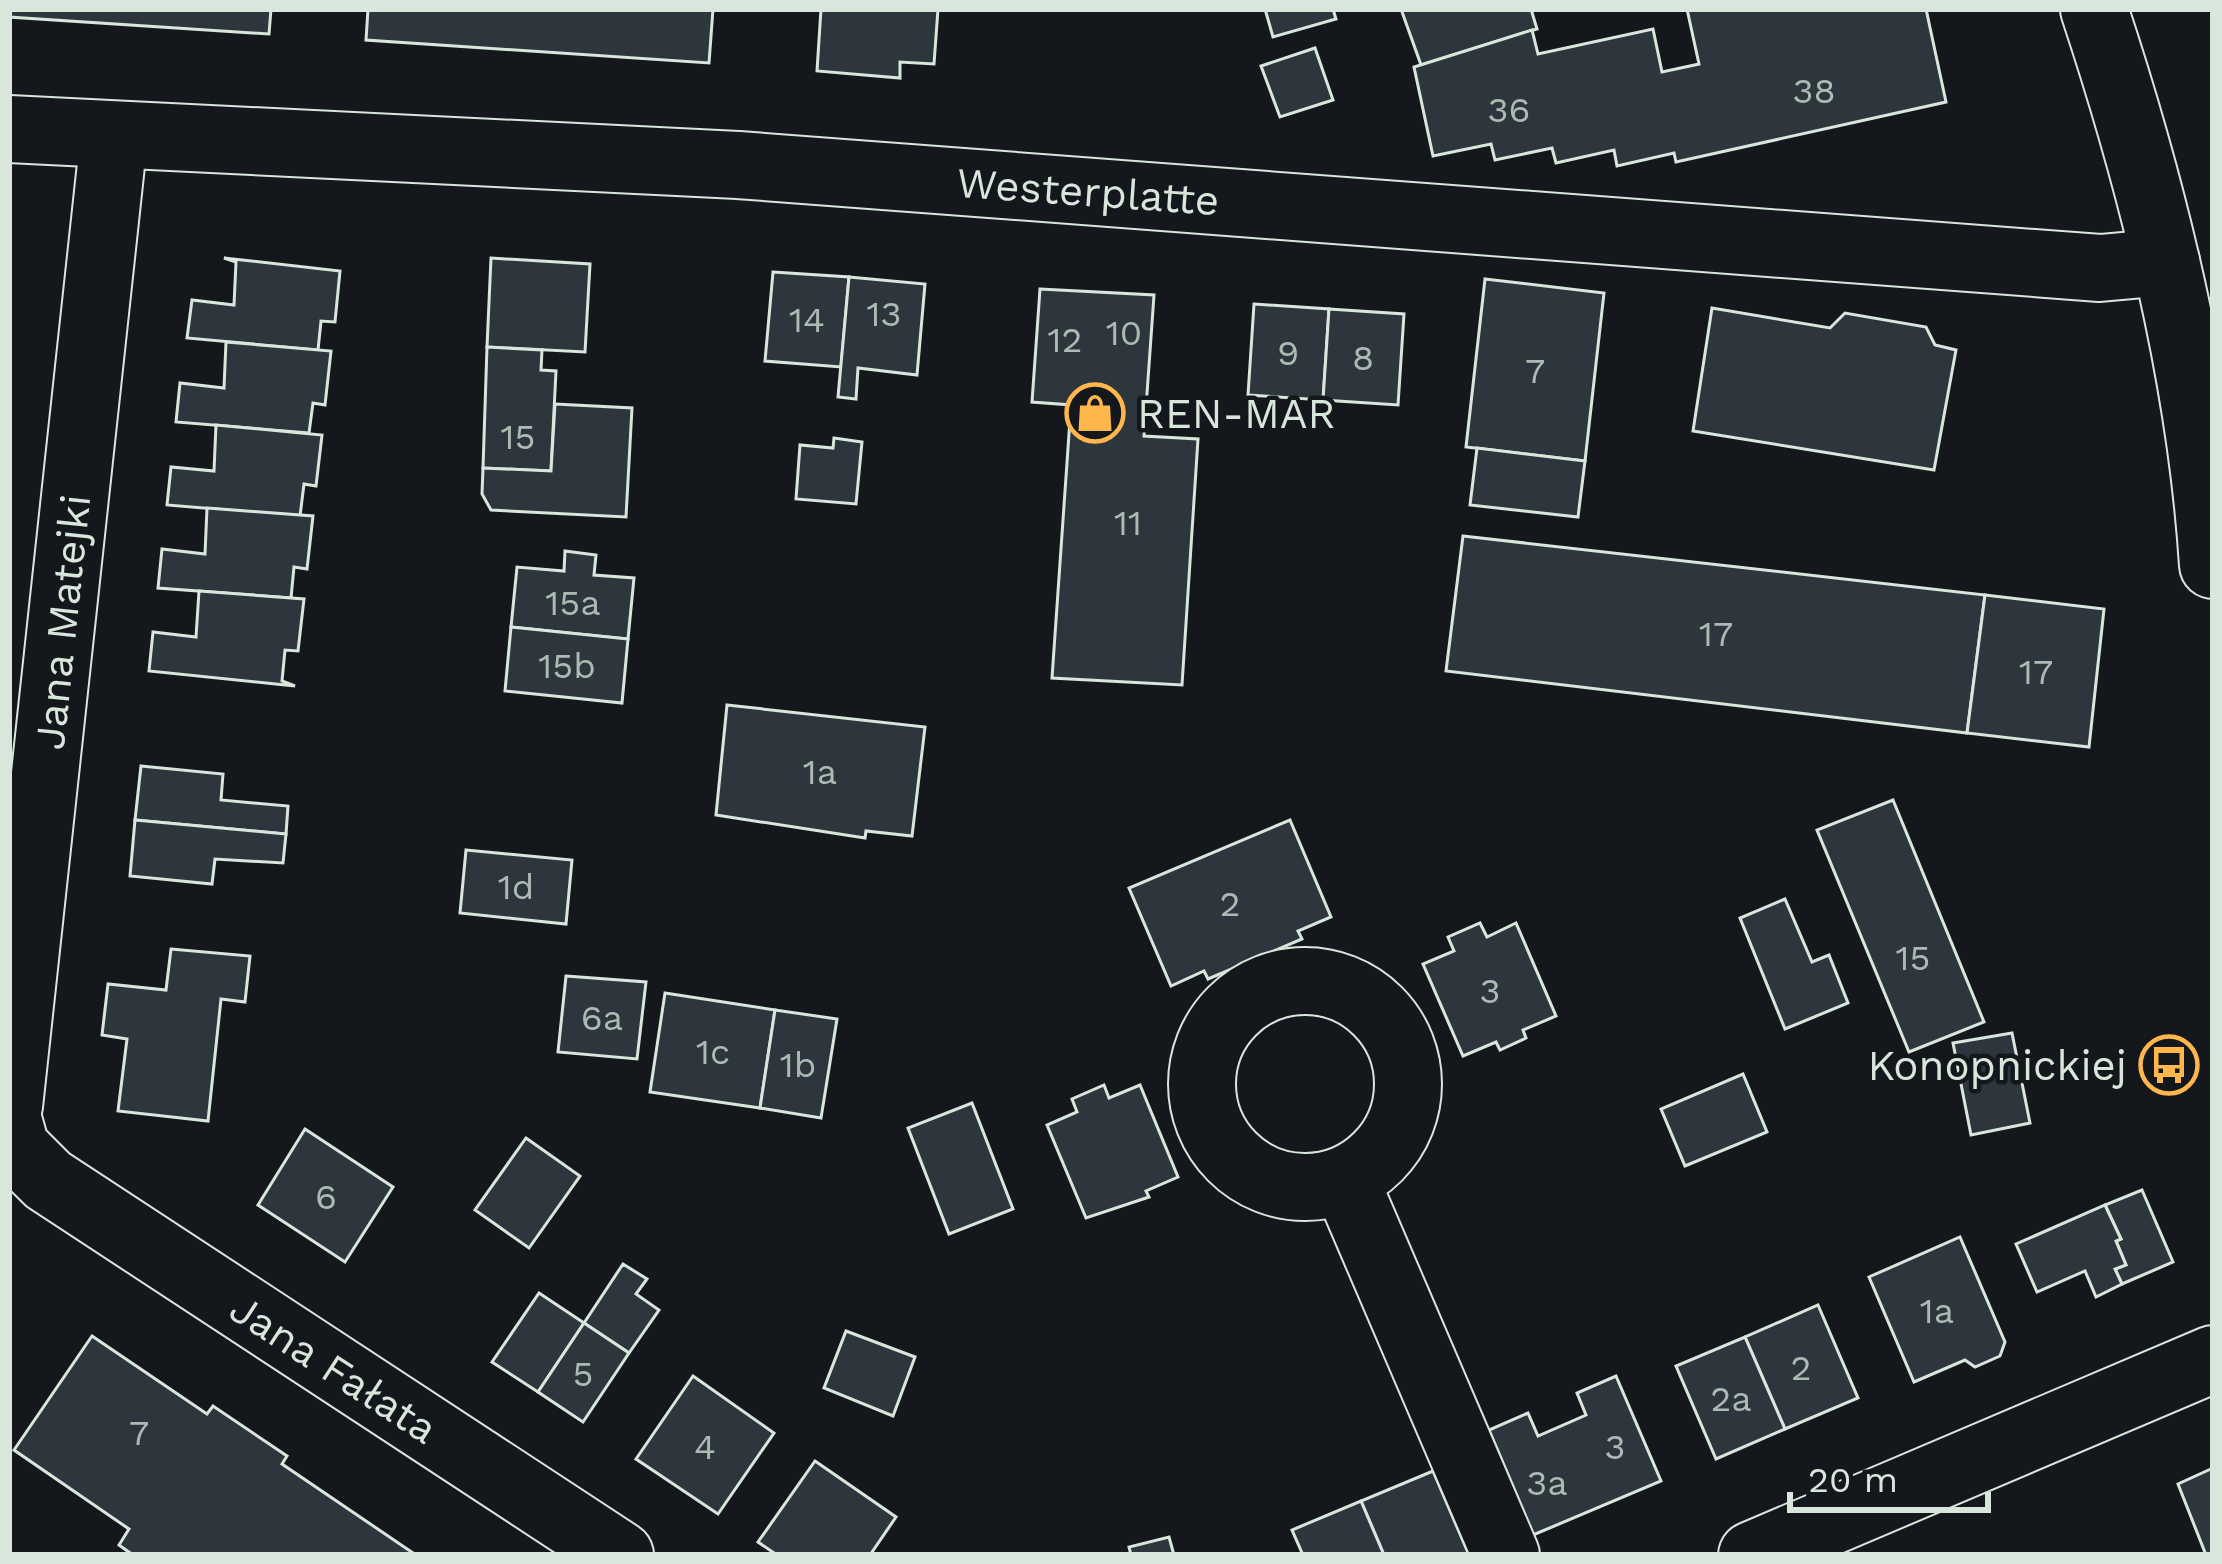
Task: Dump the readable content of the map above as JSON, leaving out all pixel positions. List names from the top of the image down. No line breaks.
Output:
{"streets":{"street":["Westerplatte","Jana Matejki","Jana Fałata"]},"crossings":[["Westerplatte","Jana Matejki"]],"places":{"shop":["REN-MAR"],"bus stop":["Konopnickiej"]},"house_numbers":["38","36","13","14","10","12","9","8","7","15","11","15a","17","15b","17","1a","1d","2","15","3","6a","1c","1b","6","1a","2","5","2a","7","4","3","3a"],"scale_bar":"20 m"}
